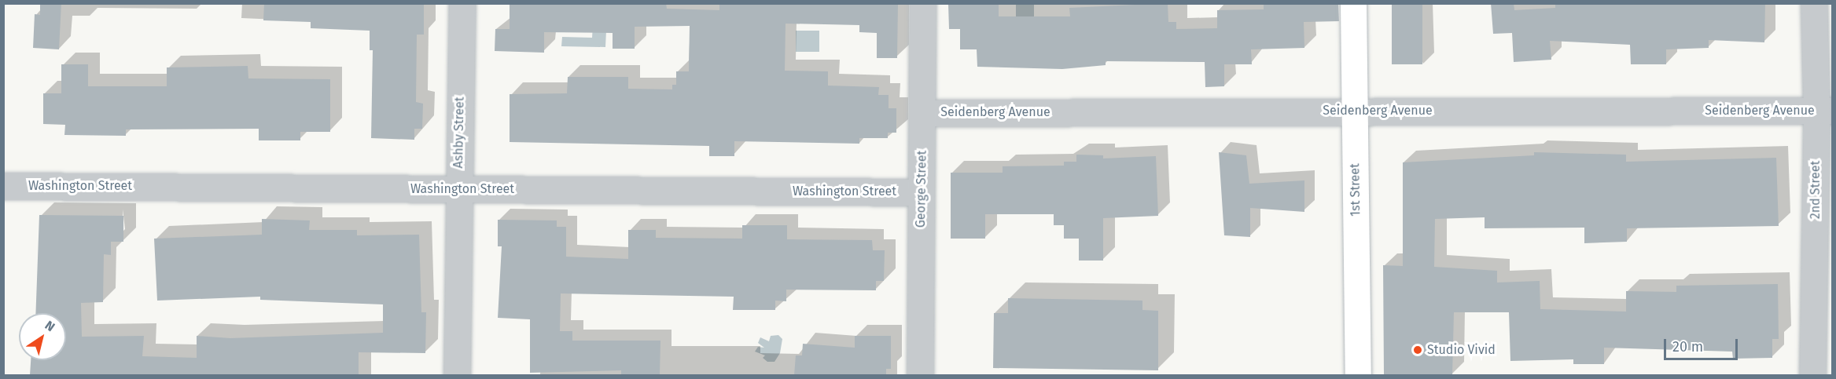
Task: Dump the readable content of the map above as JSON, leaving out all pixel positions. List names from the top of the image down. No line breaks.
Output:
{"streets":{"main road":["1st Street"],"street":["Seidenberg Avenue","Ashby Street","Washington Street","George Street","2nd Street"]},"crossings":[["Seidenberg Avenue","George Street"],["Seidenberg Avenue","1st Street"],["Seidenberg Avenue","2nd Street"],["Ashby Street","Washington Street"],["Washington Street","George Street"]],"places":["Studio Vivid"],"scale_bar":"20 m","north":"top right"}
